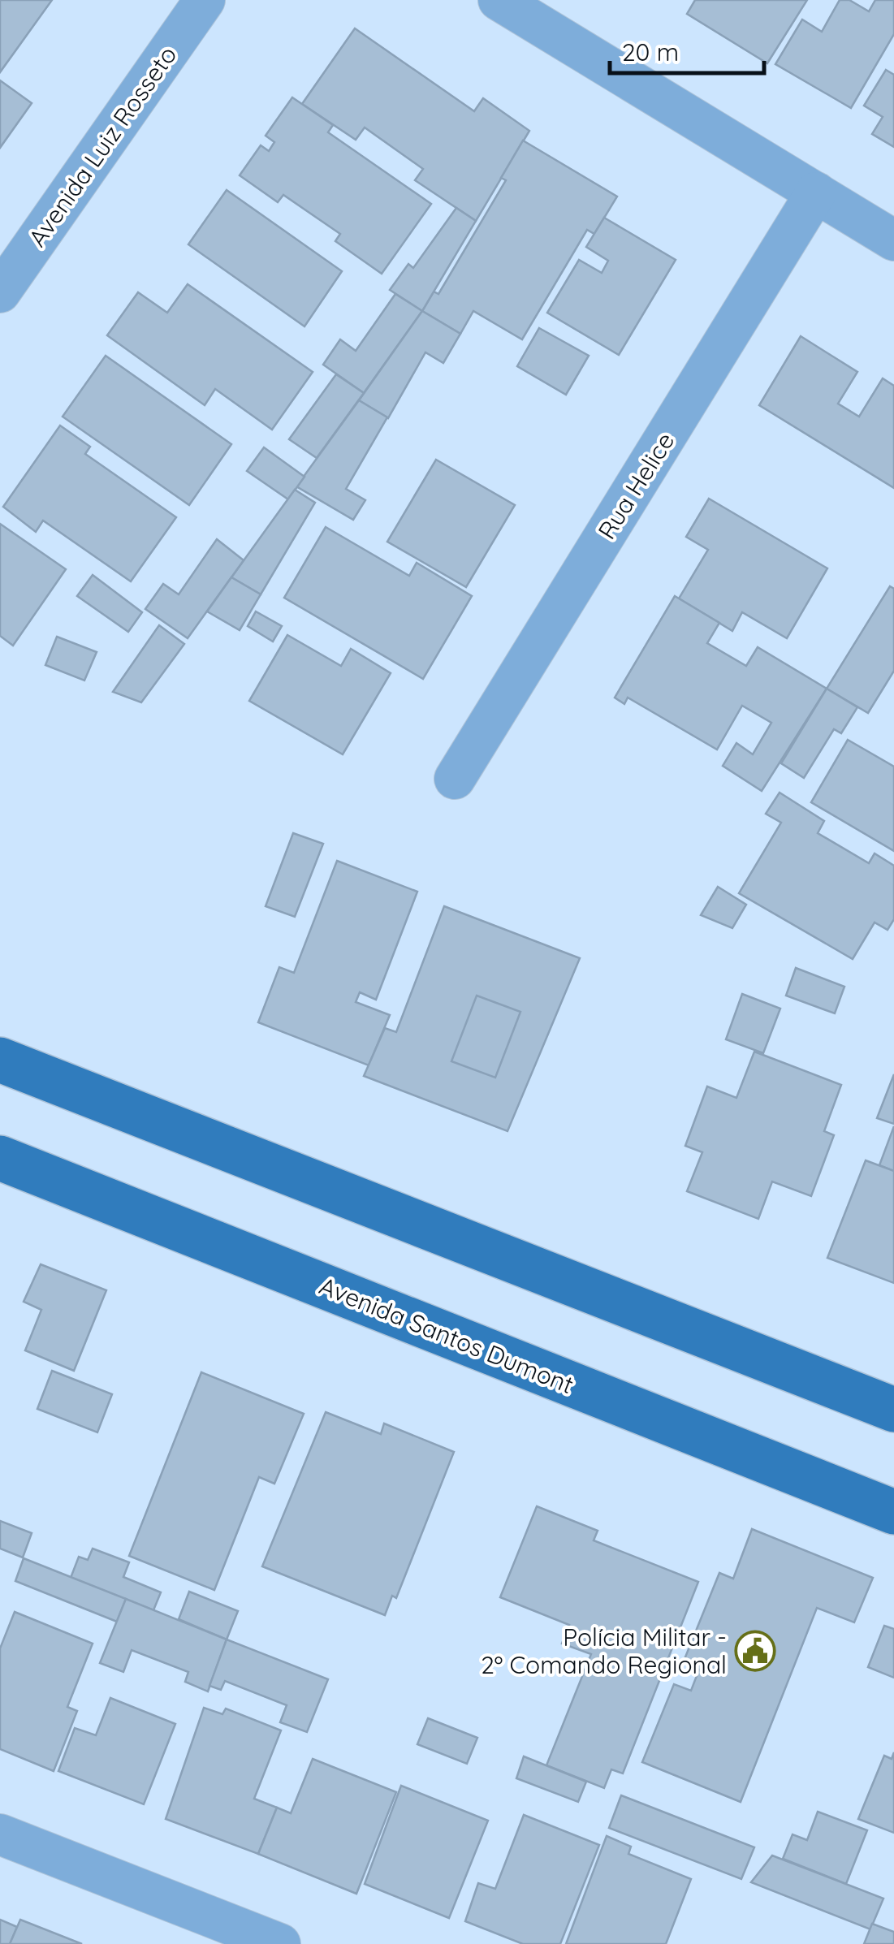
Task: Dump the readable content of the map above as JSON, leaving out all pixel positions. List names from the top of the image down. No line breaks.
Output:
{"streets":{"main road":["Avenida Santos Dumont"],"street":["Avenida Luiz Rosseto","Rua Helice"]},"places":{"public building":["Polícia Militar - 2º Comando Regional"]},"scale_bar":"20 m"}
